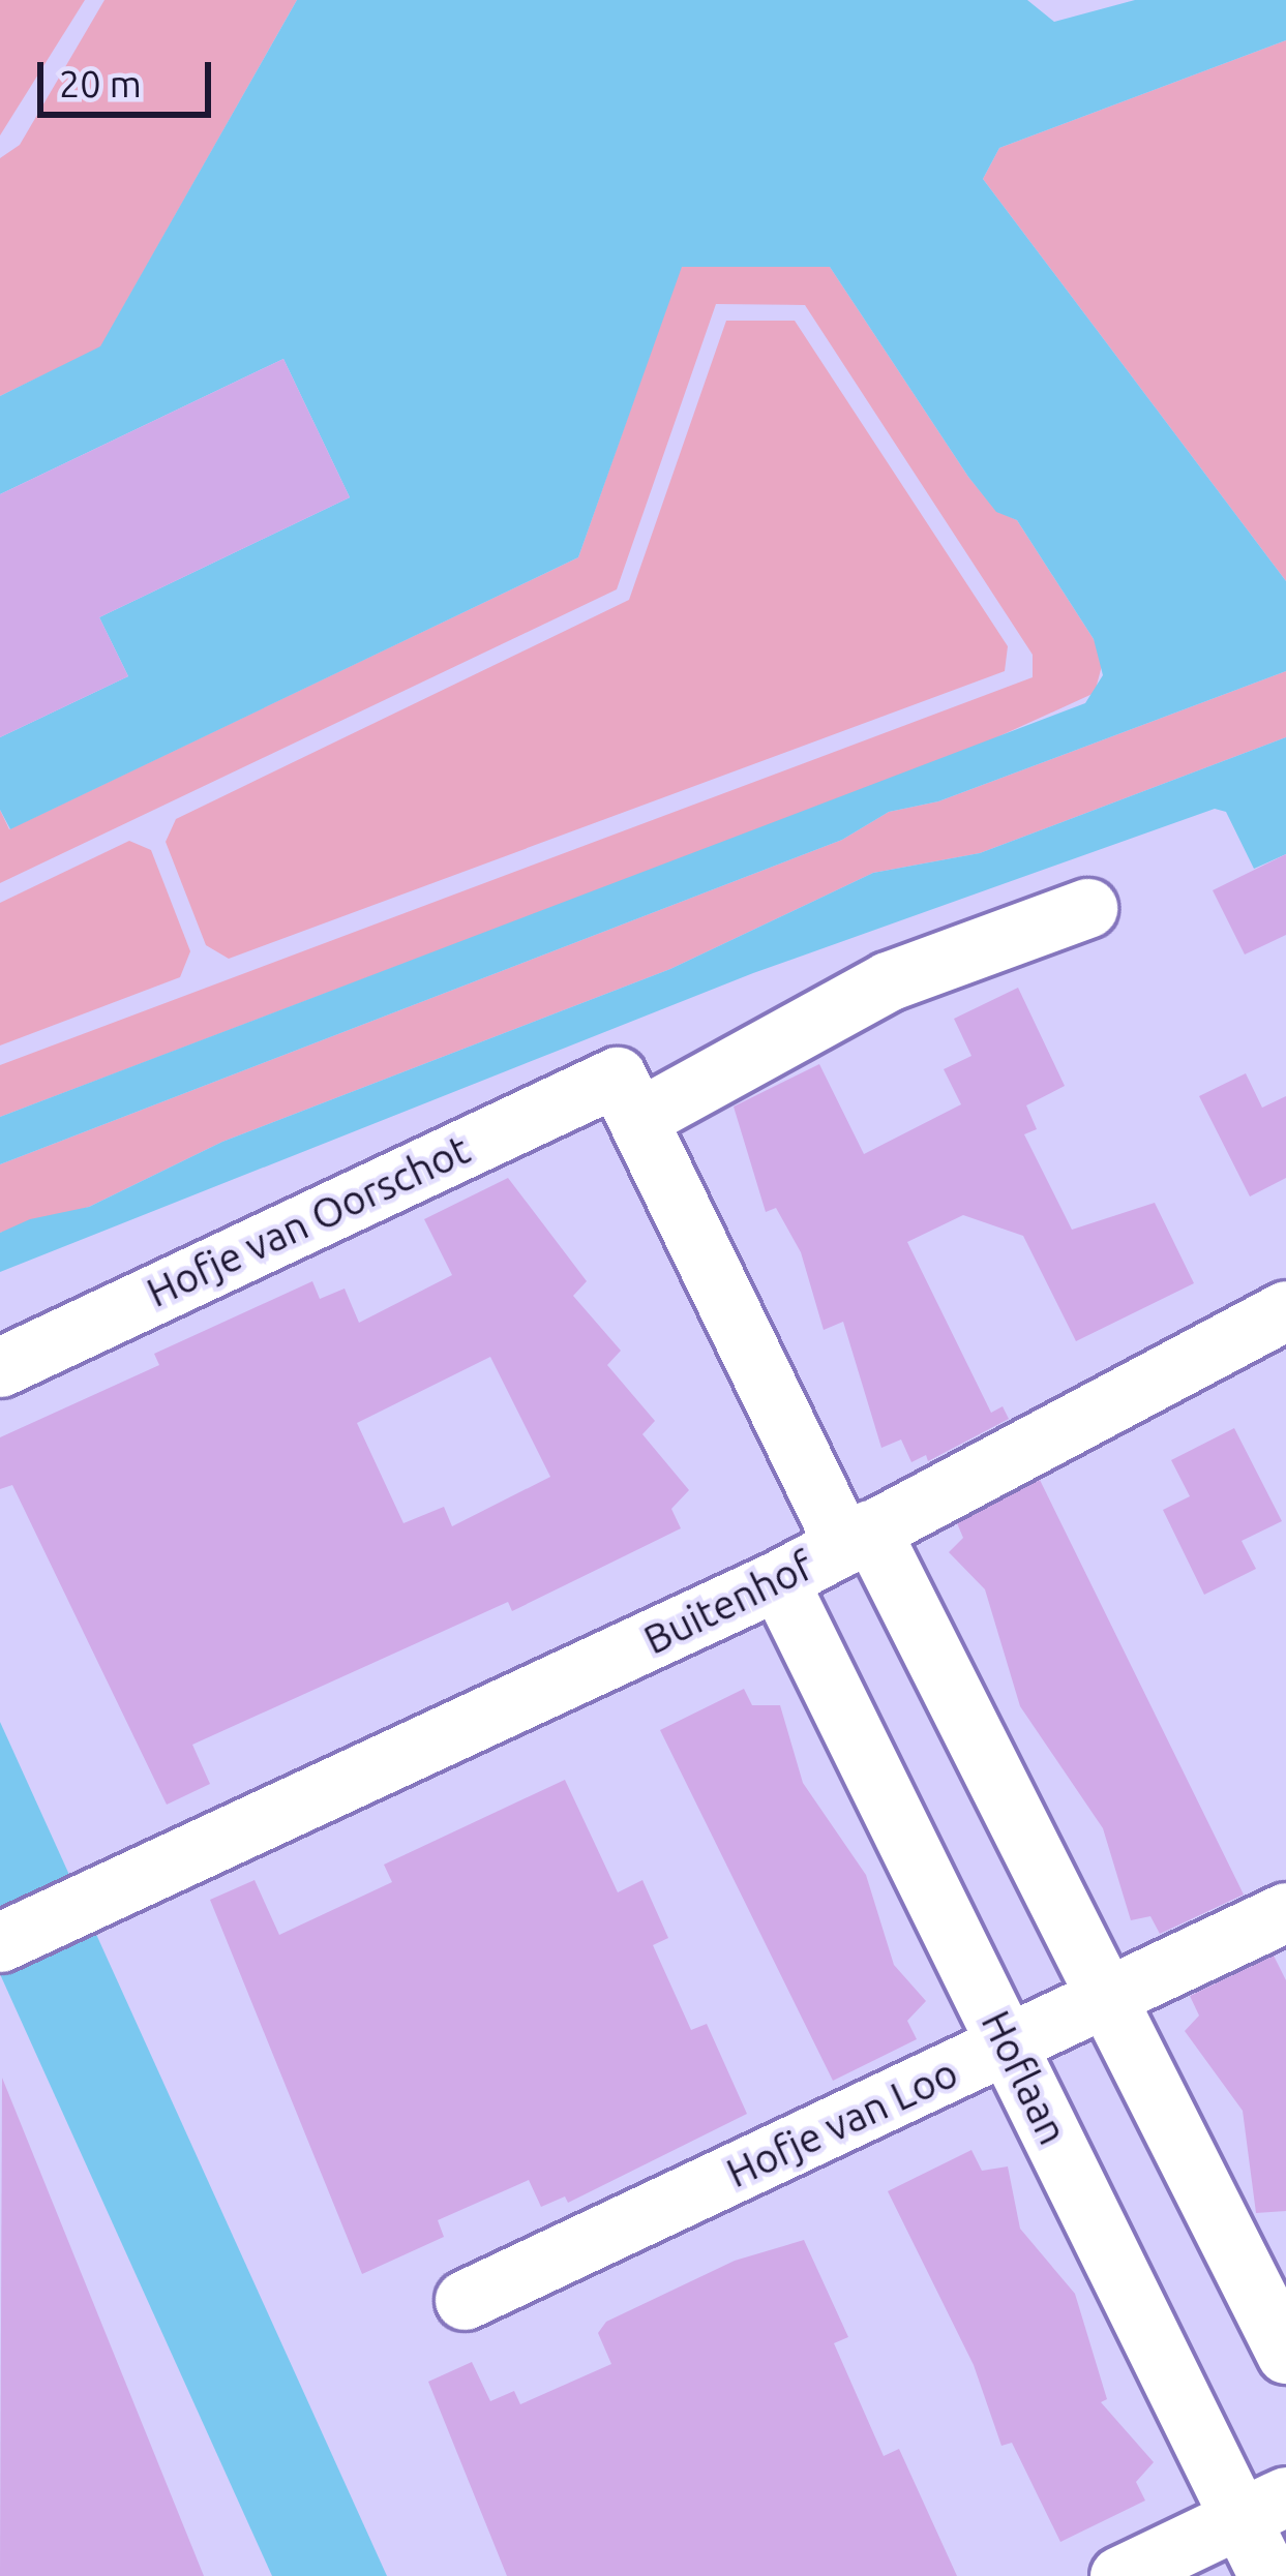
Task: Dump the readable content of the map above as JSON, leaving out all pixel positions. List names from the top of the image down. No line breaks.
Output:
{"streets":{"street":["Hofje van Oorschot","Buitenhof","Hoflaan","Hofje van Loo"]},"crossings":[["Buitenhof","Hoflaan"],["Hoflaan","Hofje van Loo"]],"scale_bar":"20 m"}
